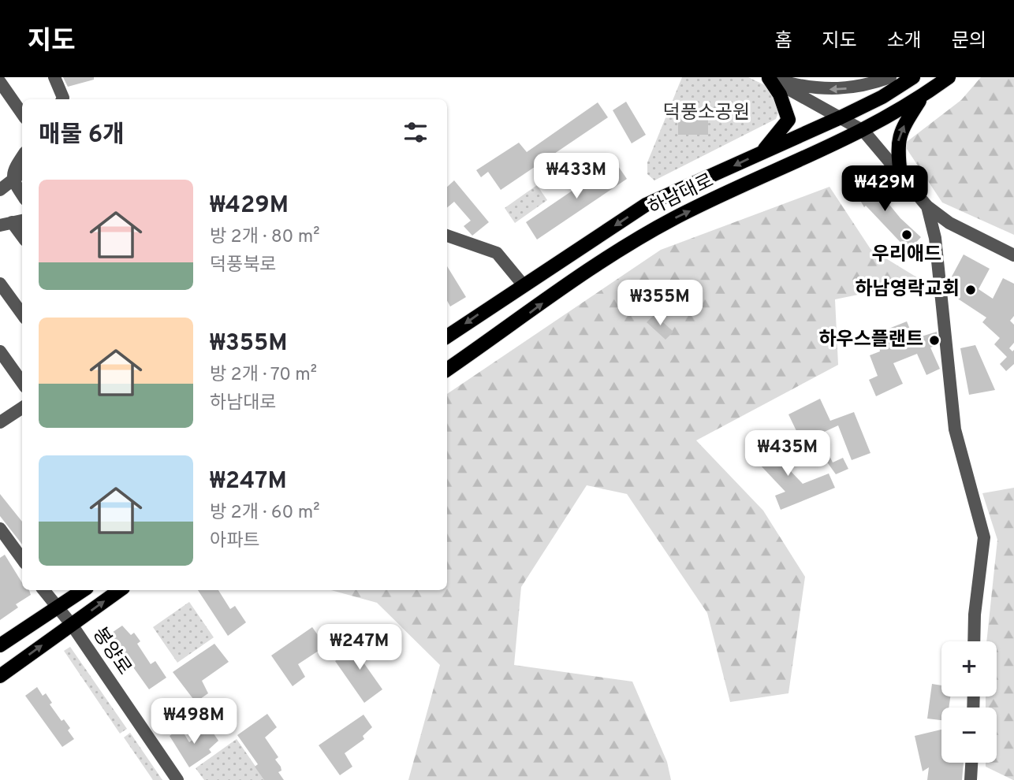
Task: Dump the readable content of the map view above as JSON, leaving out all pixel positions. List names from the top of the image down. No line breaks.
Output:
{"streets":{"main road":["하남대로"],"street":["봉양로"]},"parks":["덕풍소공원"],"places":["우리애드","하남영락교회","하우스플랜트"],"page":{"header":"지도","nav":["홈","지도","소개","문의"],"heading":"매물 6개","price":["₩433M","₩429M","₩355M","₩435M","₩247M","₩498M"],"list":[{"name":"₩429M","note":"방 2개 · 80 m² · 덕풍북로"},{"name":"₩355M","note":"방 2개 · 70 m² · 하남대로"},{"name":"₩247M","note":"방 2개 · 60 m² · 아파트"}],"map_buttons":["+","−"]}}
